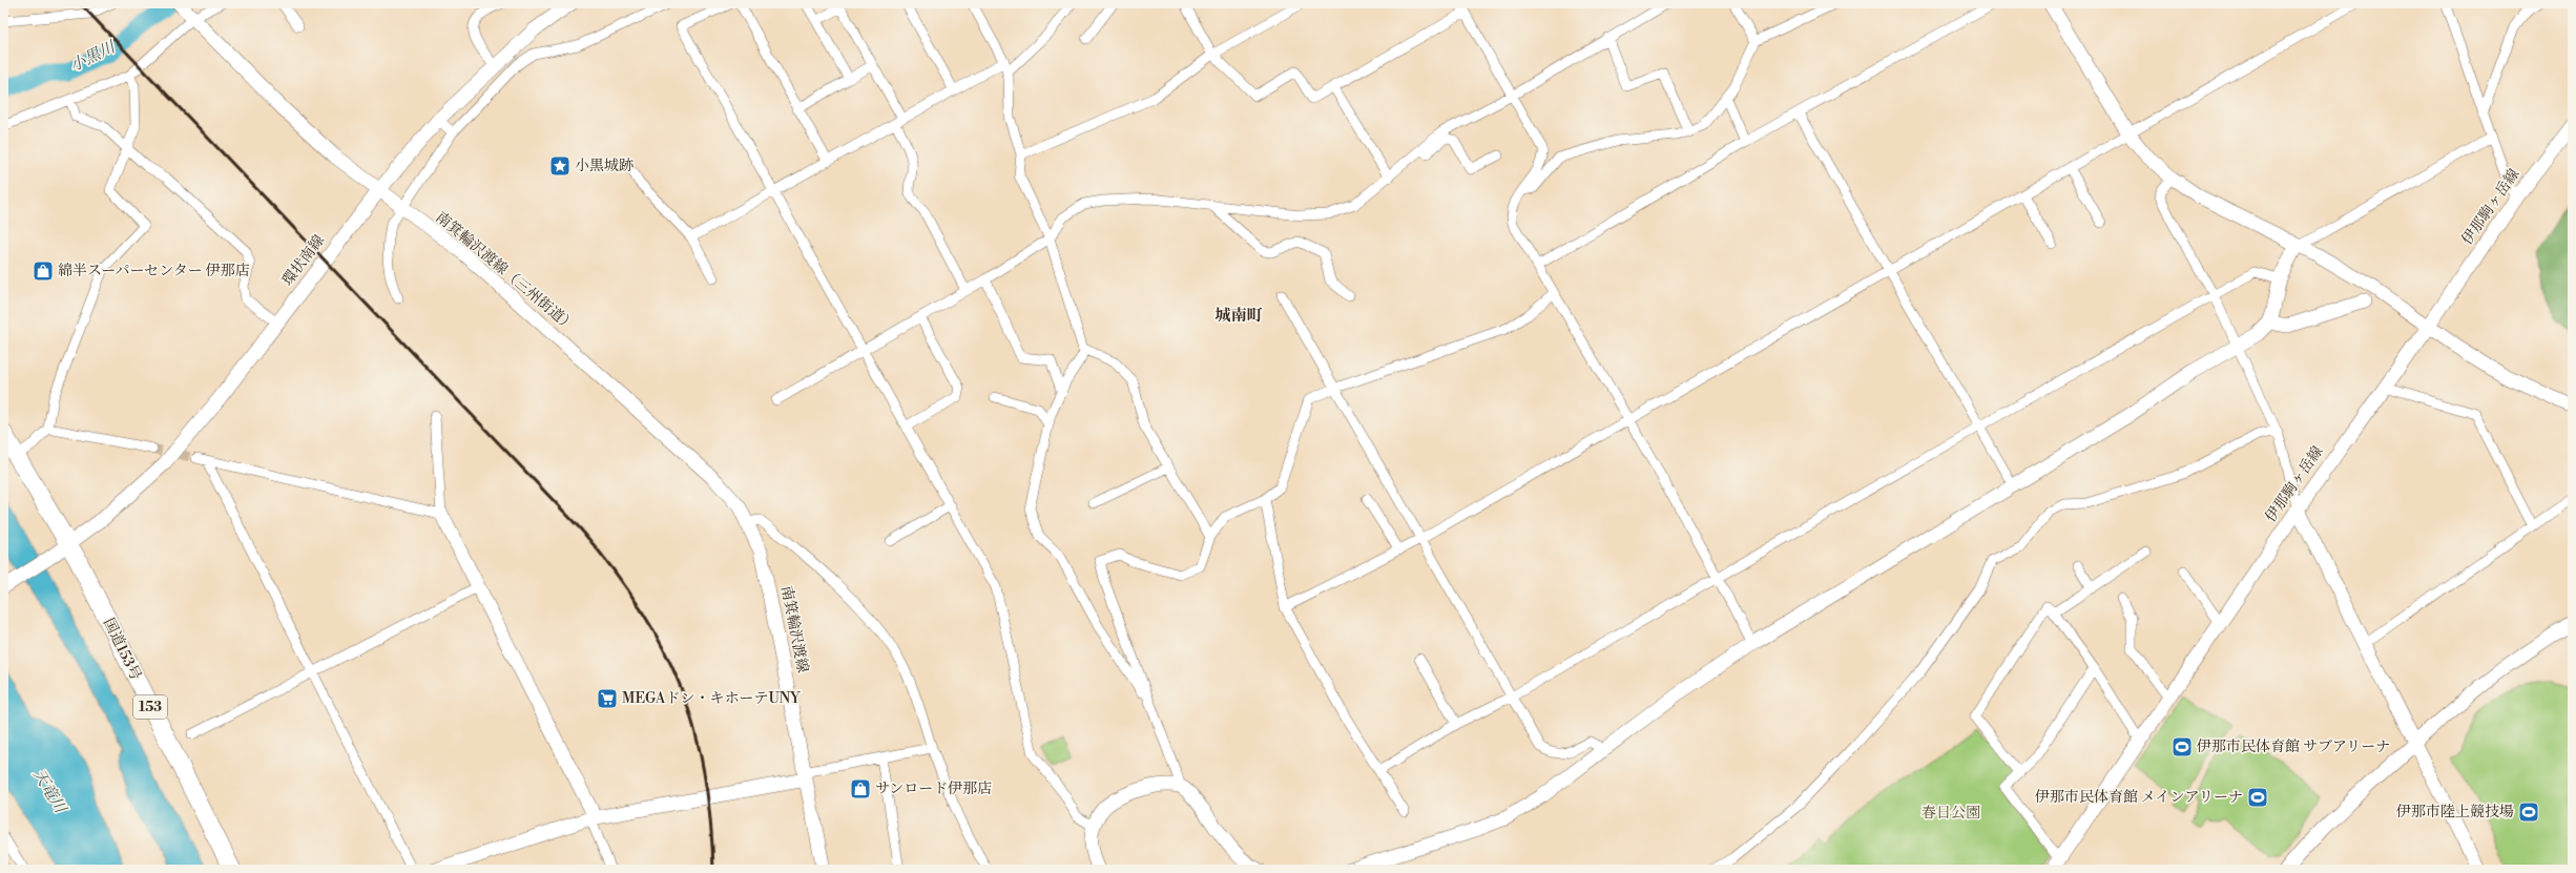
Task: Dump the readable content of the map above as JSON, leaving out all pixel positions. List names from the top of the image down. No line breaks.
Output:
{"streets":{"highway":["国道153号","153"],"street":["伊那駒ヶ岳線","環状南線","南箕輪沢渡線（三州街道）","南箕輪沢渡線"]},"crossings":[["環状南線","南箕輪沢渡線（三州街道）"],["環状南線","国道153号"],["南箕輪沢渡線（三州街道）","南箕輪沢渡線"]],"districts":["城南町"],"water":["小黒川","天竜川"],"parks":["春日公園"],"places":{"place":["小黒城跡"],"shop":["綿半スーパーセンター 伊那店","サンロード伊那店"],"supermarket":["MEGAドン・キホーテUNY"],"sports":["伊那市民体育館 サブアリーナ","伊那市民体育館 メインアリーナ","伊那市陸上競技場"]}}
